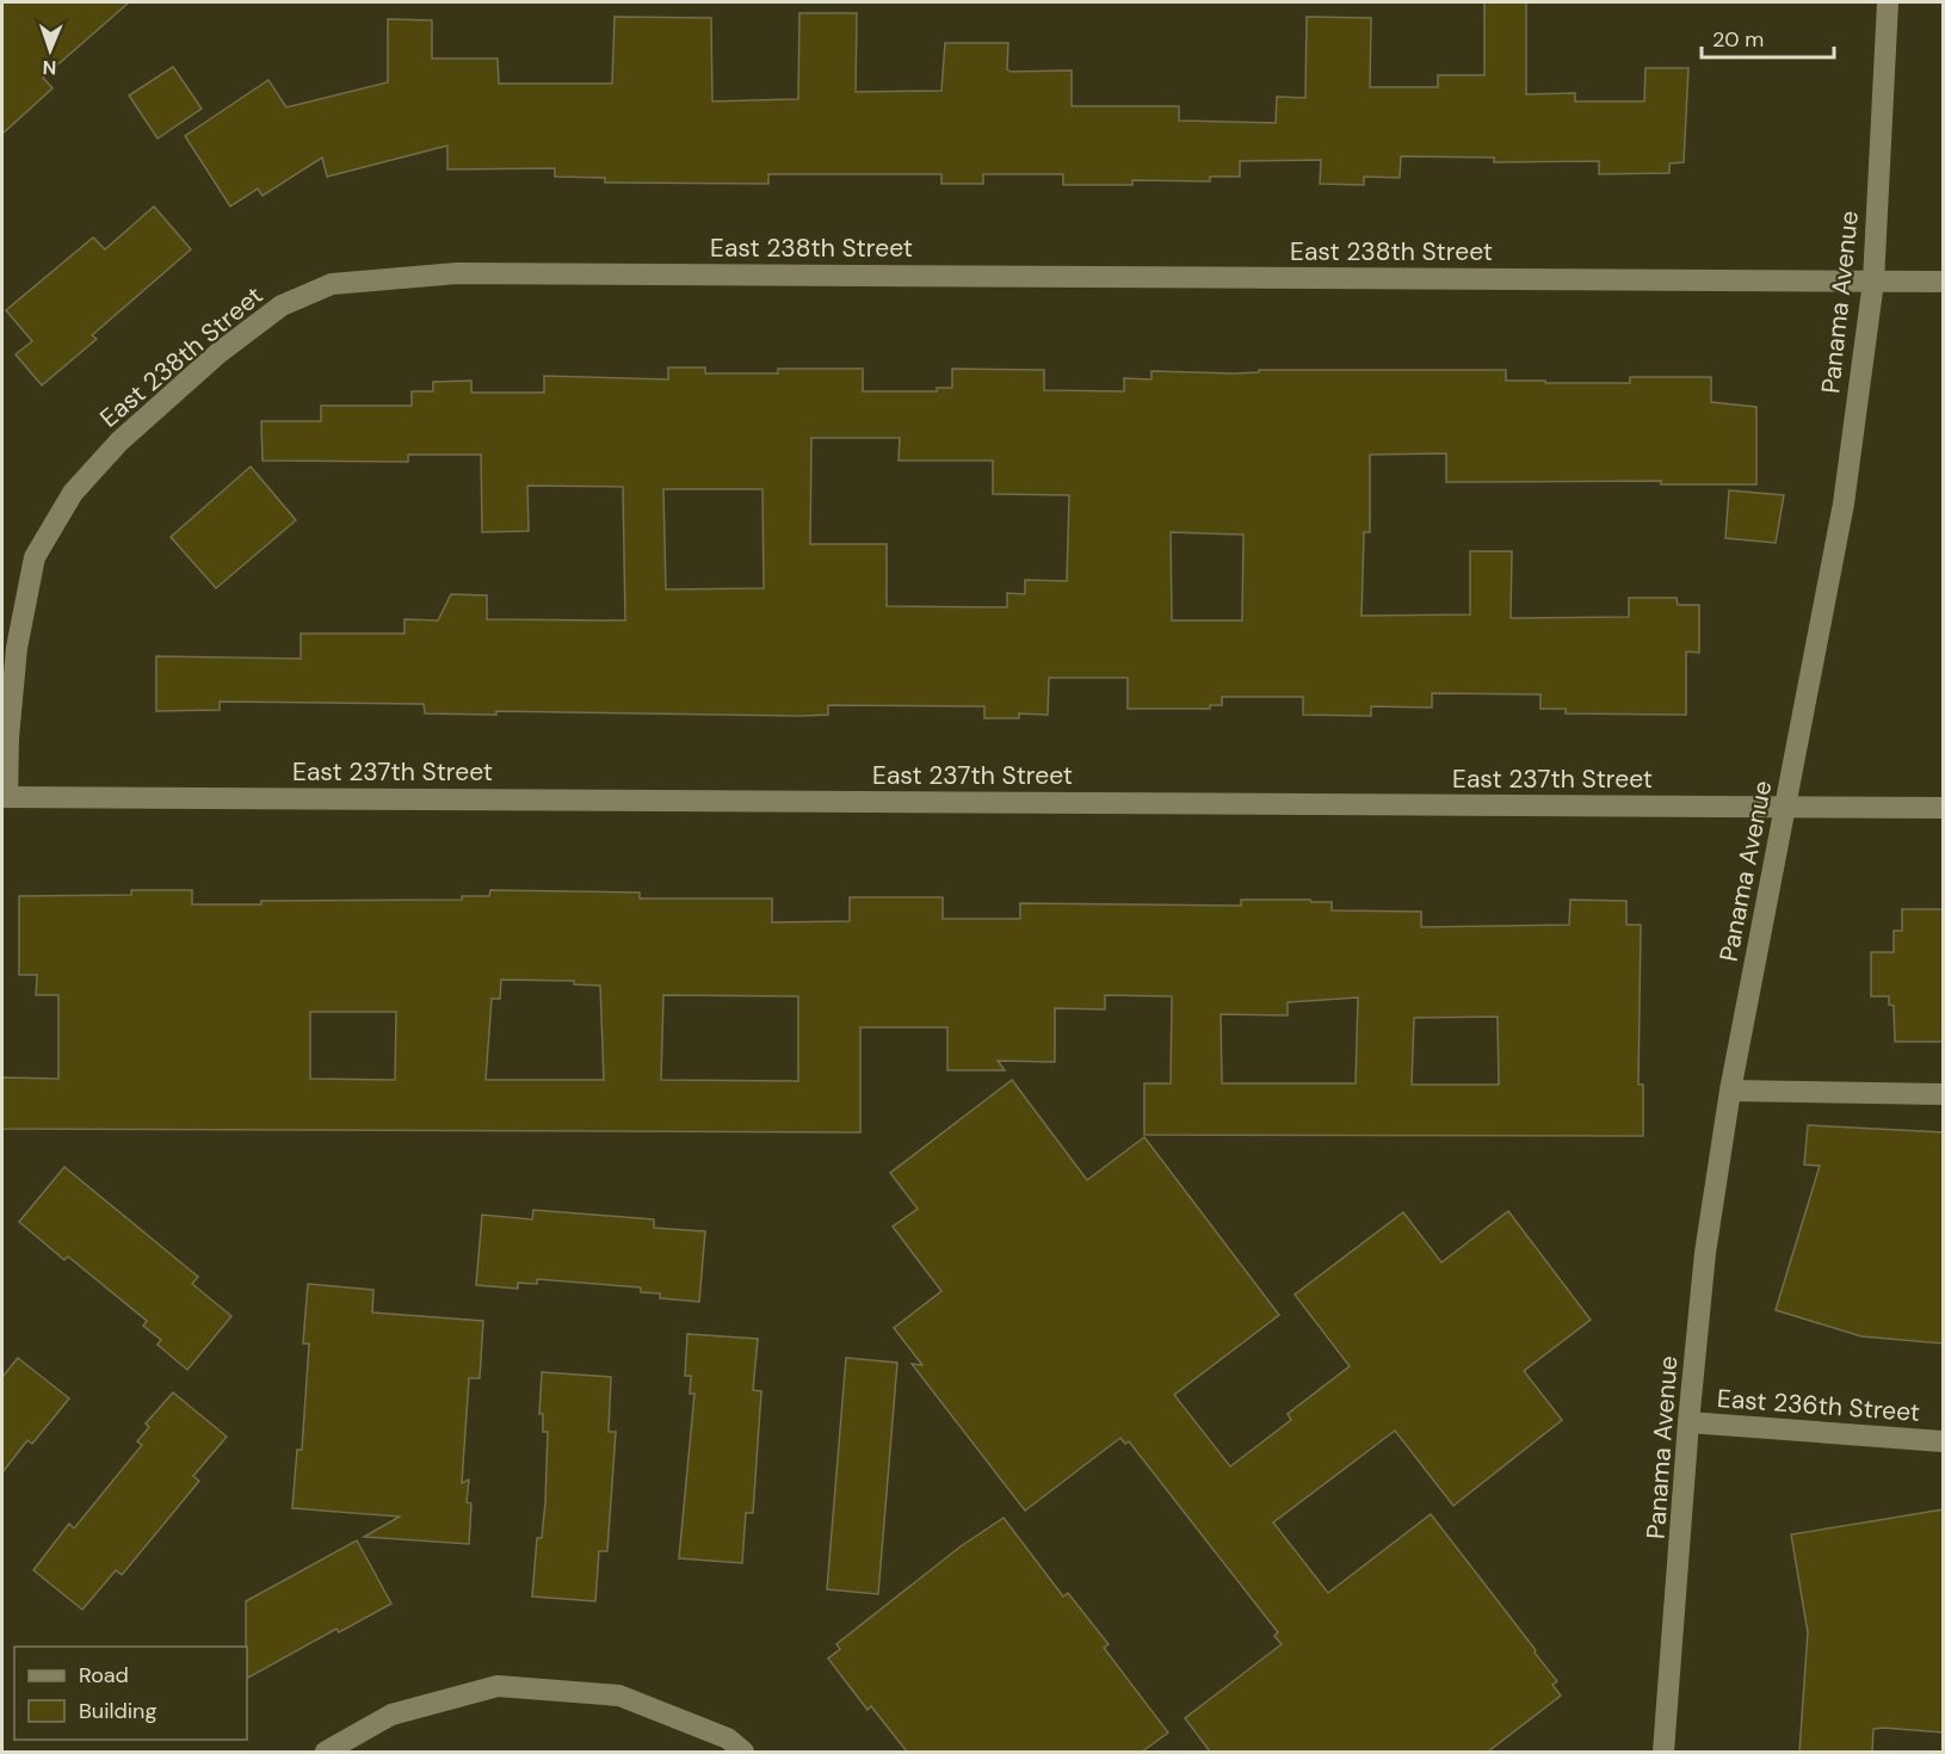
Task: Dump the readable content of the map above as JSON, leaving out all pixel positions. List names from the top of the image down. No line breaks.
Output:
{"streets":{"street":["East 238th Street","Panama Avenue","East 237th Street","East 236th Street"]},"crossings":[["East 238th Street","Panama Avenue"],["East 238th Street","East 237th Street"],["Panama Avenue","East 237th Street"],["Panama Avenue","East 236th Street"]],"legend":["Road","Building"],"scale_bar":"20 m","north":"bottom"}
